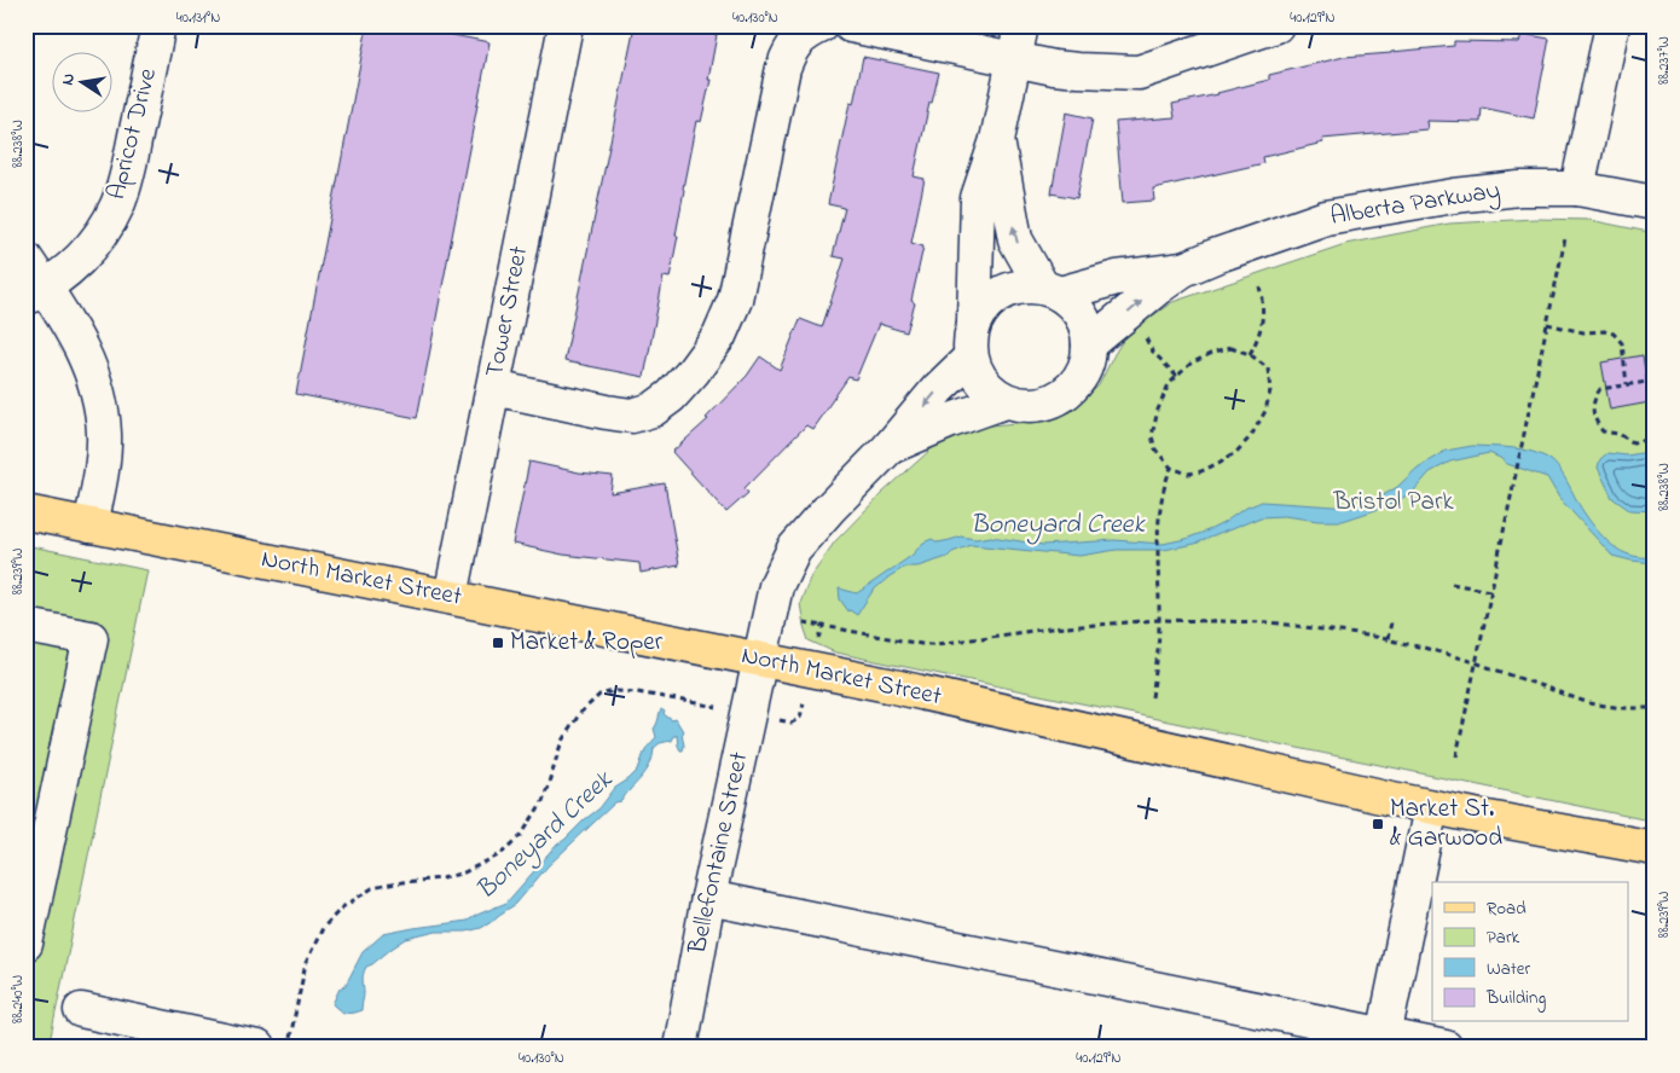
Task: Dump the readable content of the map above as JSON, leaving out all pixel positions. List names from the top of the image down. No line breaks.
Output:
{"streets":{"main road":["North Market Street"],"street":["Apricot Drive","Alberta Parkway","Tower Street","Bellefontaine Street"]},"crossings":[["Tower Street","North Market Street"],["North Market Street","Bellefontaine Street"]],"water":["Boneyard Creek"],"parks":["Bristol Park"],"places":{"transit":["Market & Roper","Market St. & Garwood"]},"legend":["Road","Park","Water","Building"],"north":"left","coordinates":["40.131°N","40.130°N","40.129°N","88.237°W","88.238°W","88.239°W","88.240°W"]}
